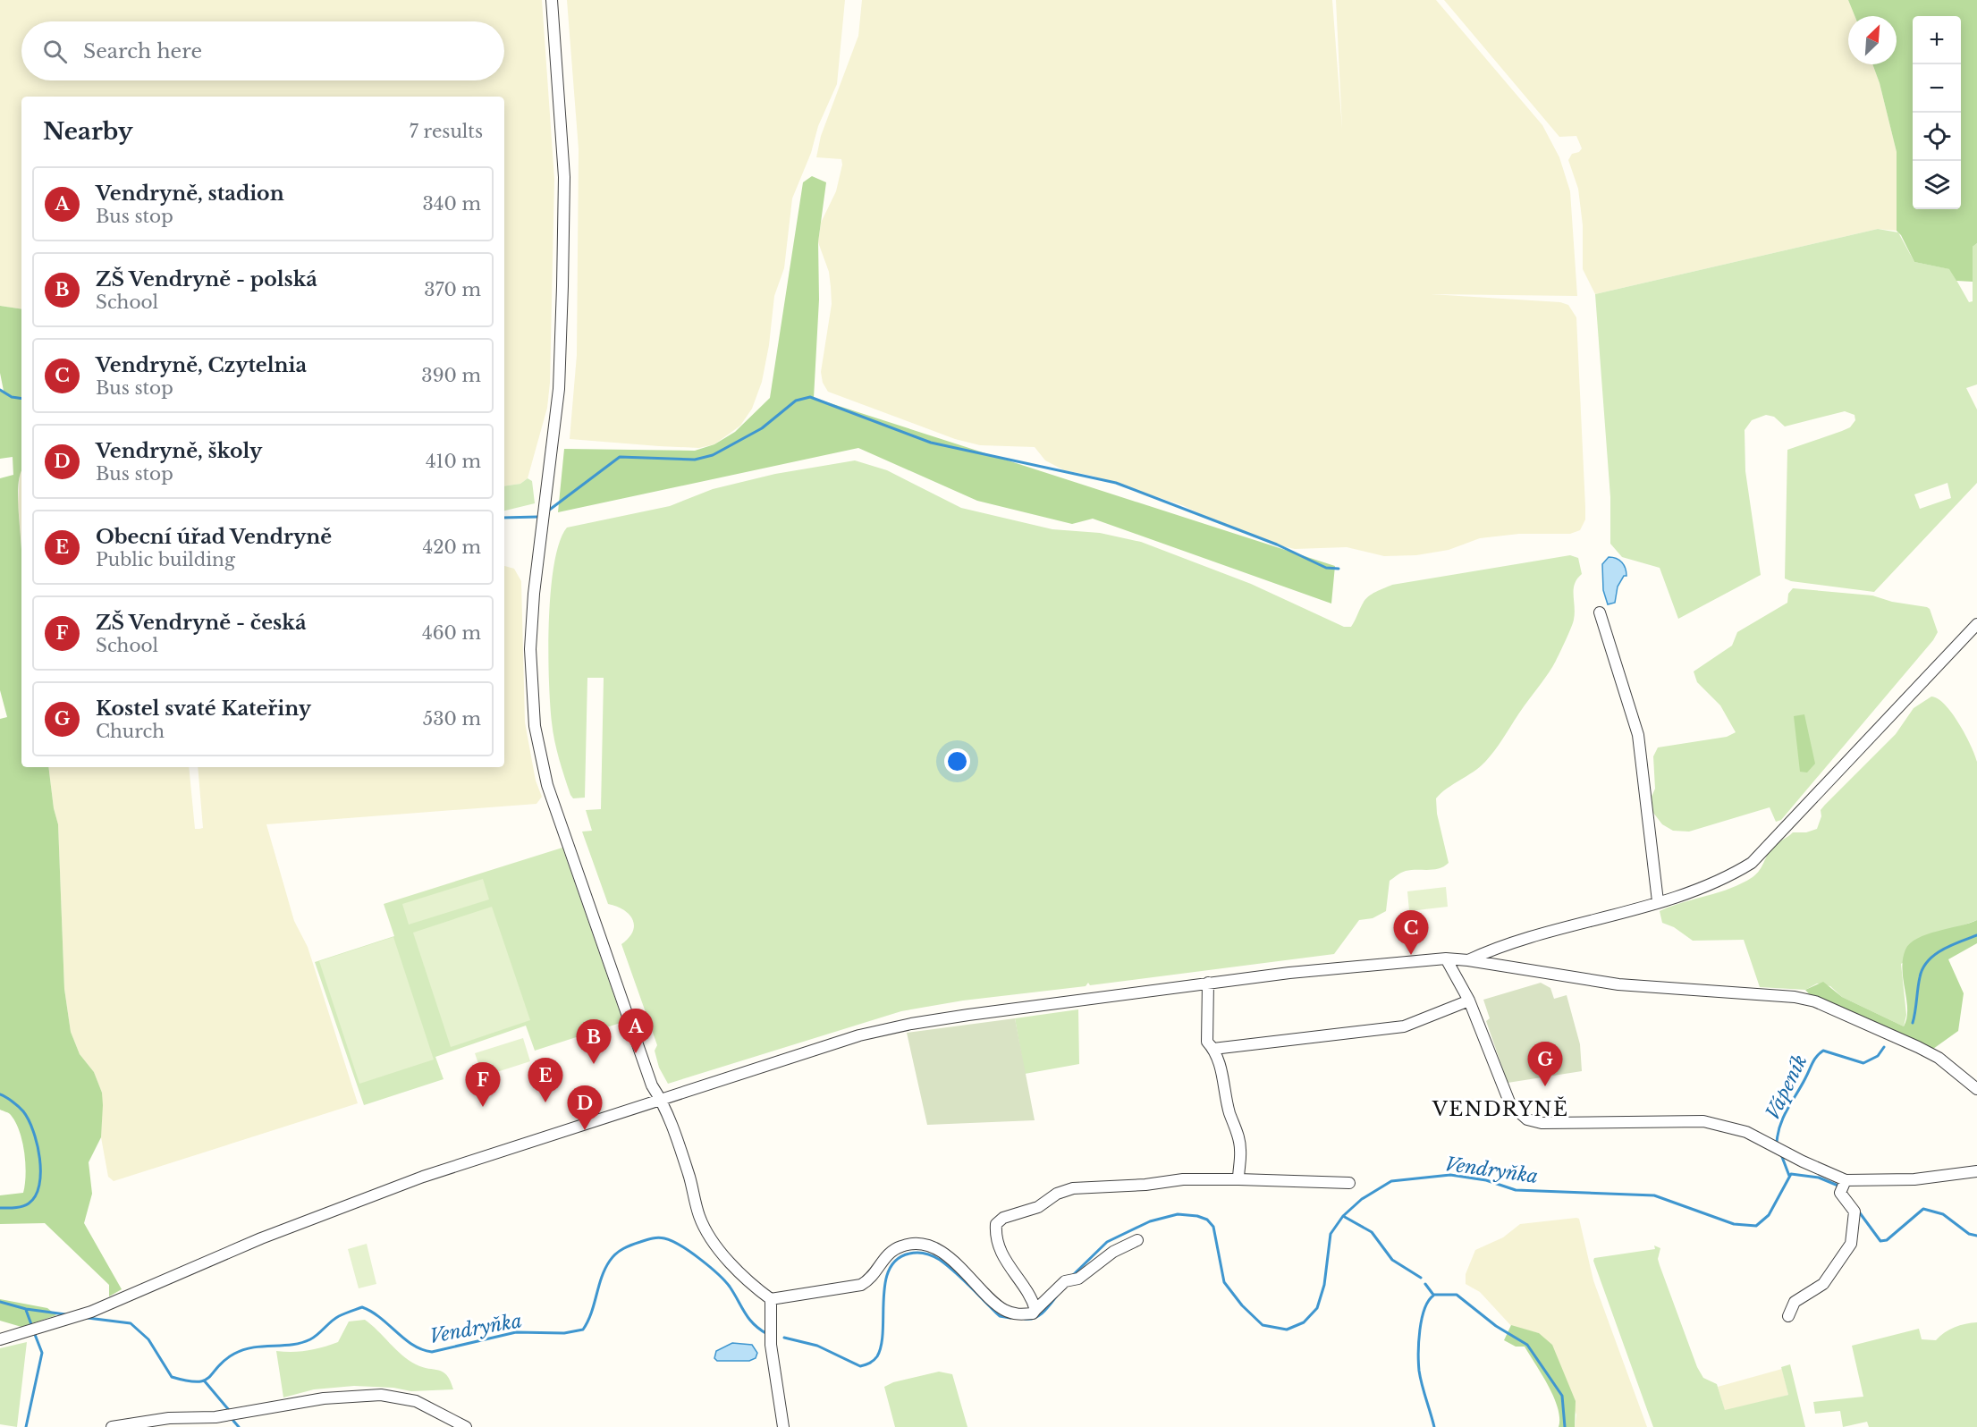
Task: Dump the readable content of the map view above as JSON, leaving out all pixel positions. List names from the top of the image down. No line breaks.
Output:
{"districts":["VENDRYNĚ"],"water":["Vápeník","Vendryňka"],"north":"top right","page":{"map_buttons":["+","−"],"search":"Search here","heading":["Nearby","7 results"],"list":[{"mark":"A","name":"Vendryně, stadion","note":"Bus stop","value":"340 m"},{"mark":"B","name":"ZŠ Vendryně - polská","note":"School","value":"370 m"},{"mark":"C","name":"Vendryně, Czytelnia","note":"Bus stop","value":"390 m"},{"mark":"D","name":"Vendryně, školy","note":"Bus stop","value":"410 m"},{"mark":"E","name":"Obecní úřad Vendryně","note":"Public building","value":"420 m"},{"mark":"F","name":"ZŠ Vendryně - česká","note":"School","value":"460 m"},{"mark":"G","name":"Kostel svaté Kateřiny","note":"Church","value":"530 m"}],"pins":["C","A","B","G","E","F","D"]}}
